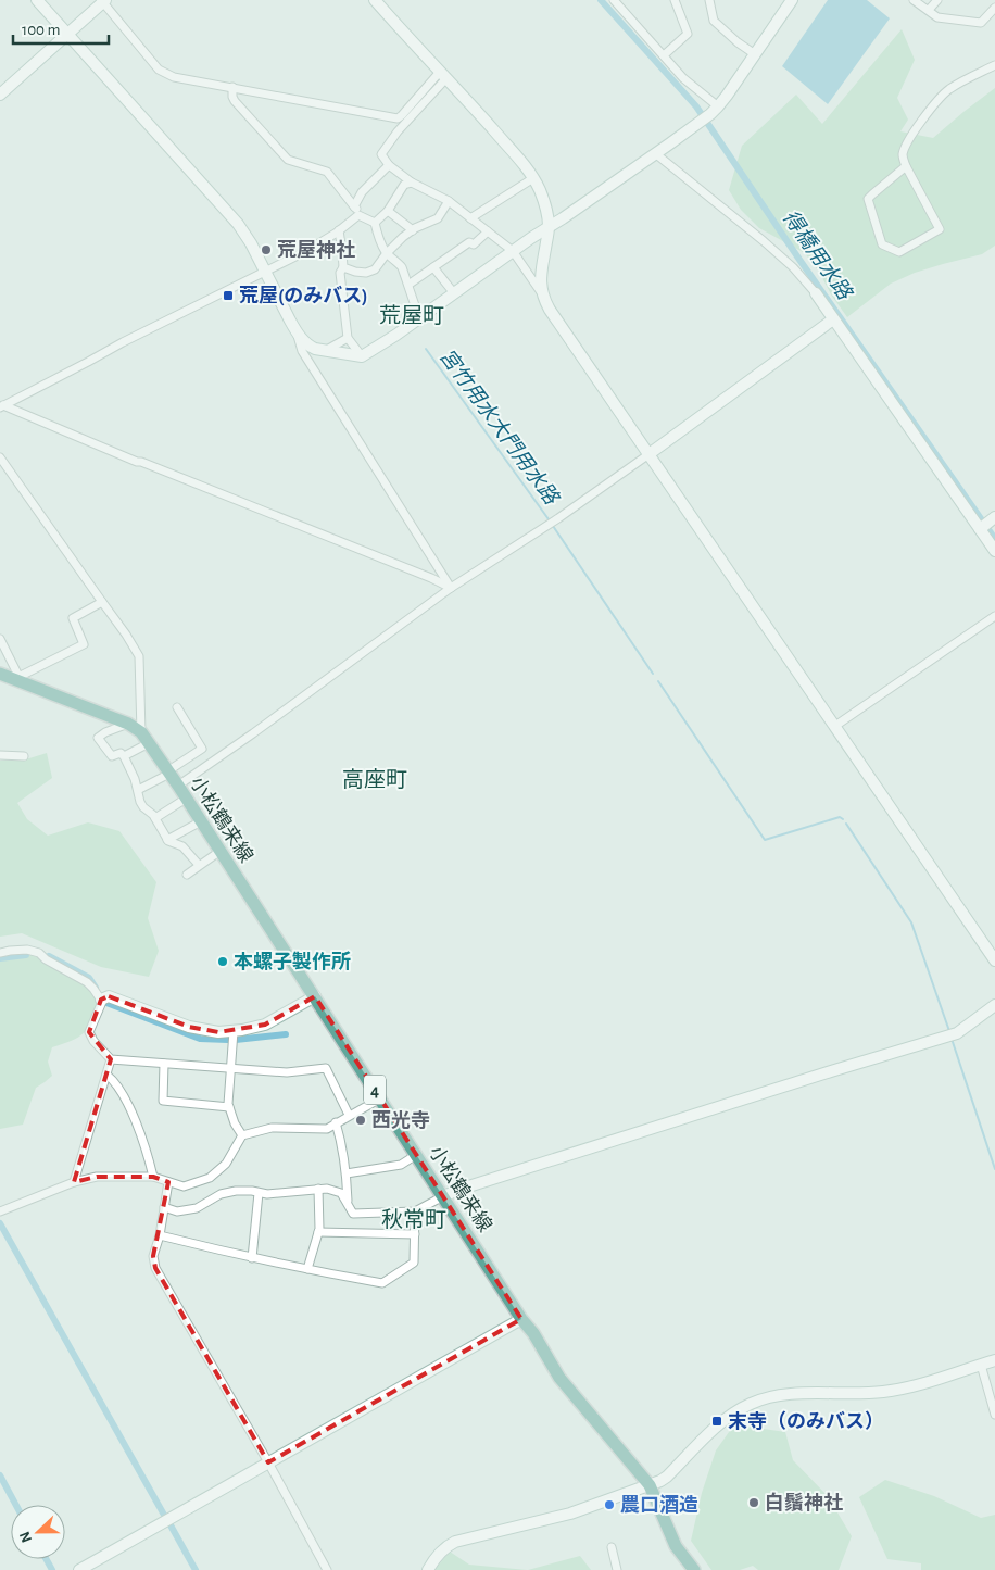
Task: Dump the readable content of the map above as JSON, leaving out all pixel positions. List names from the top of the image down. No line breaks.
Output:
{"streets":{"main road":["小松鶴来線","4"]},"districts":["荒屋町","高座町","秋常町"],"water":["得橋用水路","宮竹用水大門用水路"],"places":{"other":["荒屋神社","本螺子製作所","西光寺","白鬚神社","農口酒造"],"transit":["荒屋(のみバス)","末寺（のみバス）"]},"scale_bar":"100 m","north":"left"}
